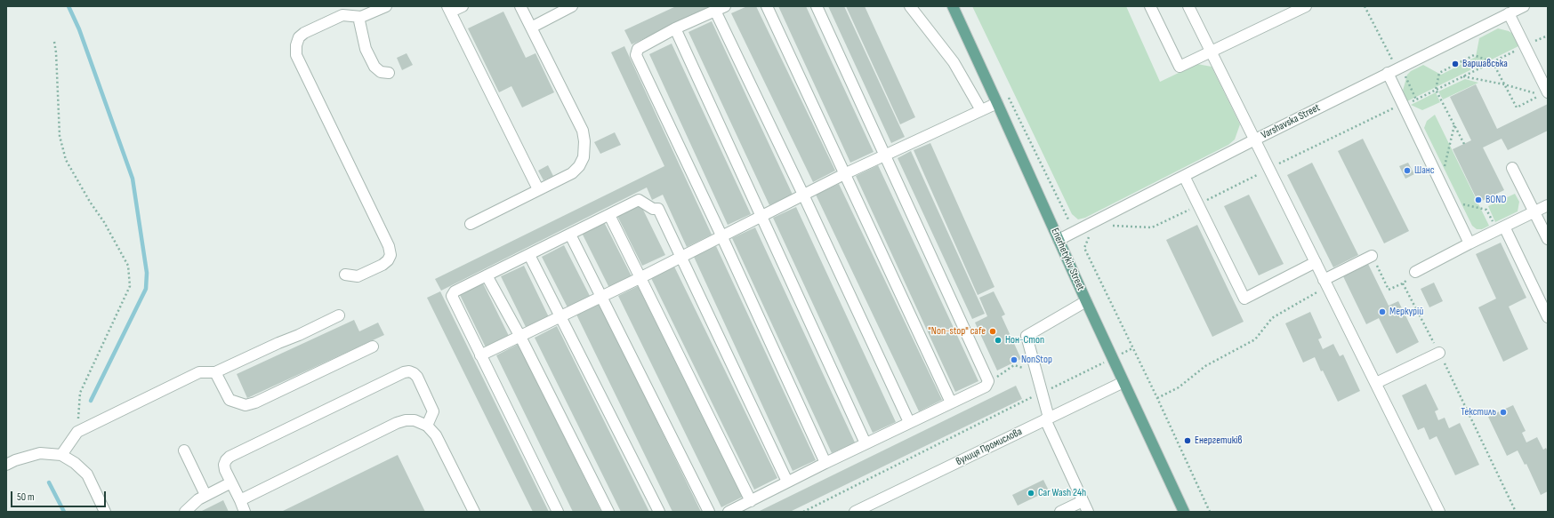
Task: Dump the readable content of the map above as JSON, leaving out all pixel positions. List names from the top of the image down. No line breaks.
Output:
{"streets":{"main road":["Enerhetykiv Street"],"street":["Varshavska Street","вулиця Промислова"]},"crossings":[["Varshavska Street","Enerhetykiv Street"],["Enerhetykiv Street","вулиця Промислова"]],"places":["Варшавська","Шанс","BOND","Меркурій","\"Non-stop\" cafe","Нон-Стоп","NonStop","Текстиль","Енергетиків","Car Wash 24h"],"scale_bar":"50 m"}
